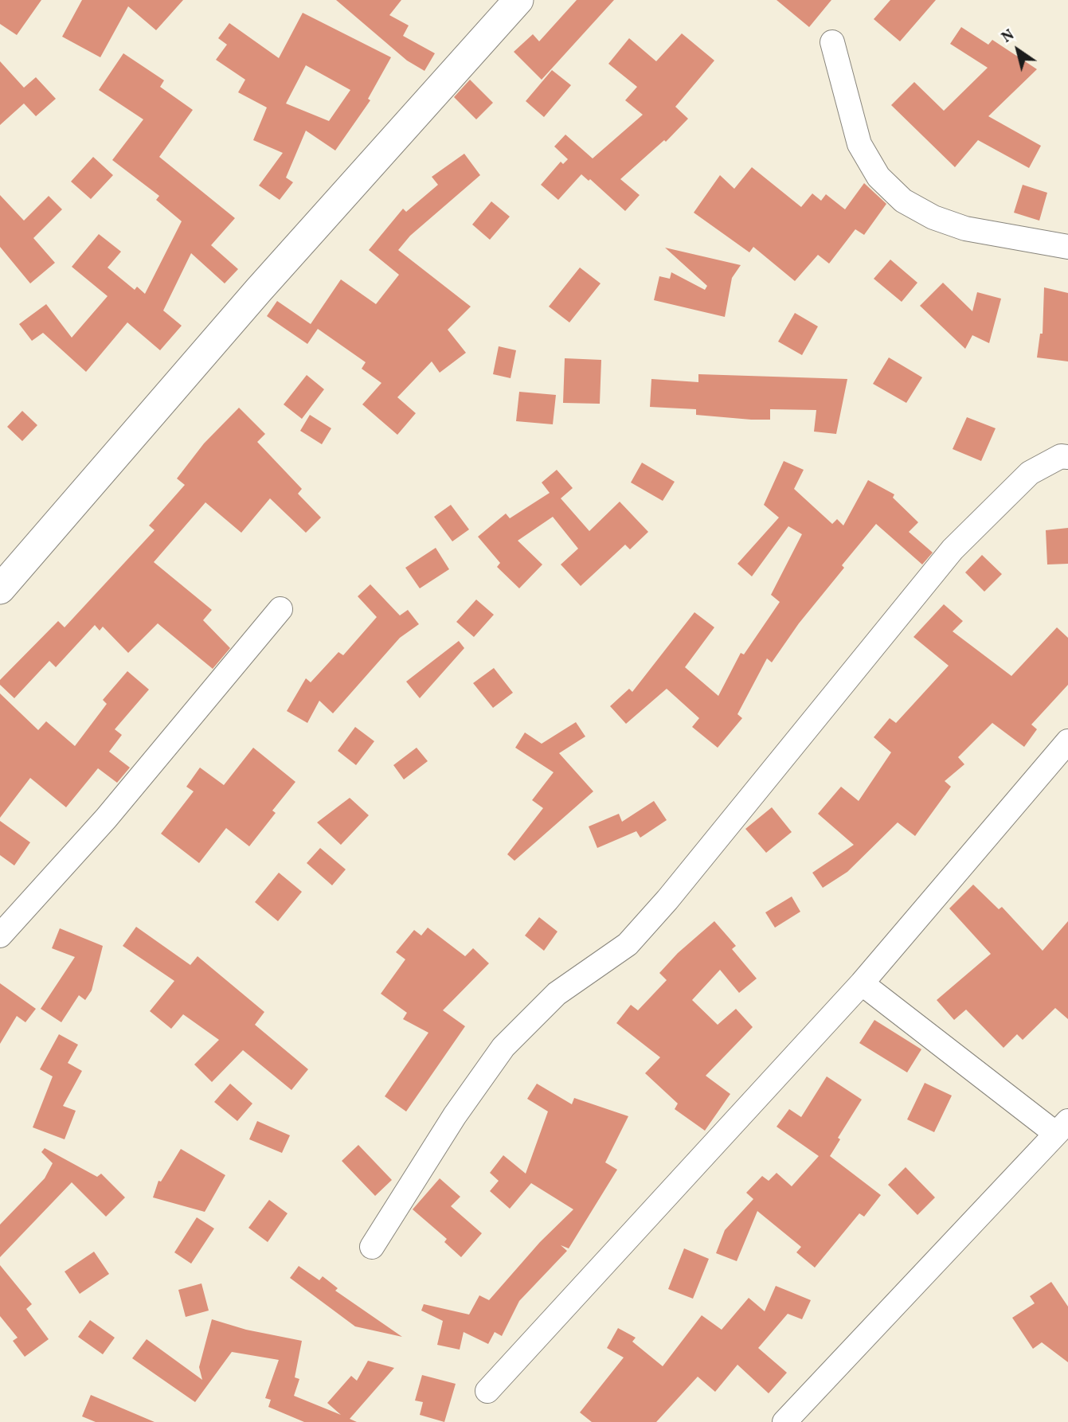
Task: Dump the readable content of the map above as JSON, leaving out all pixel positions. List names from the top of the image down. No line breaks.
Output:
{"north":"top left"}
